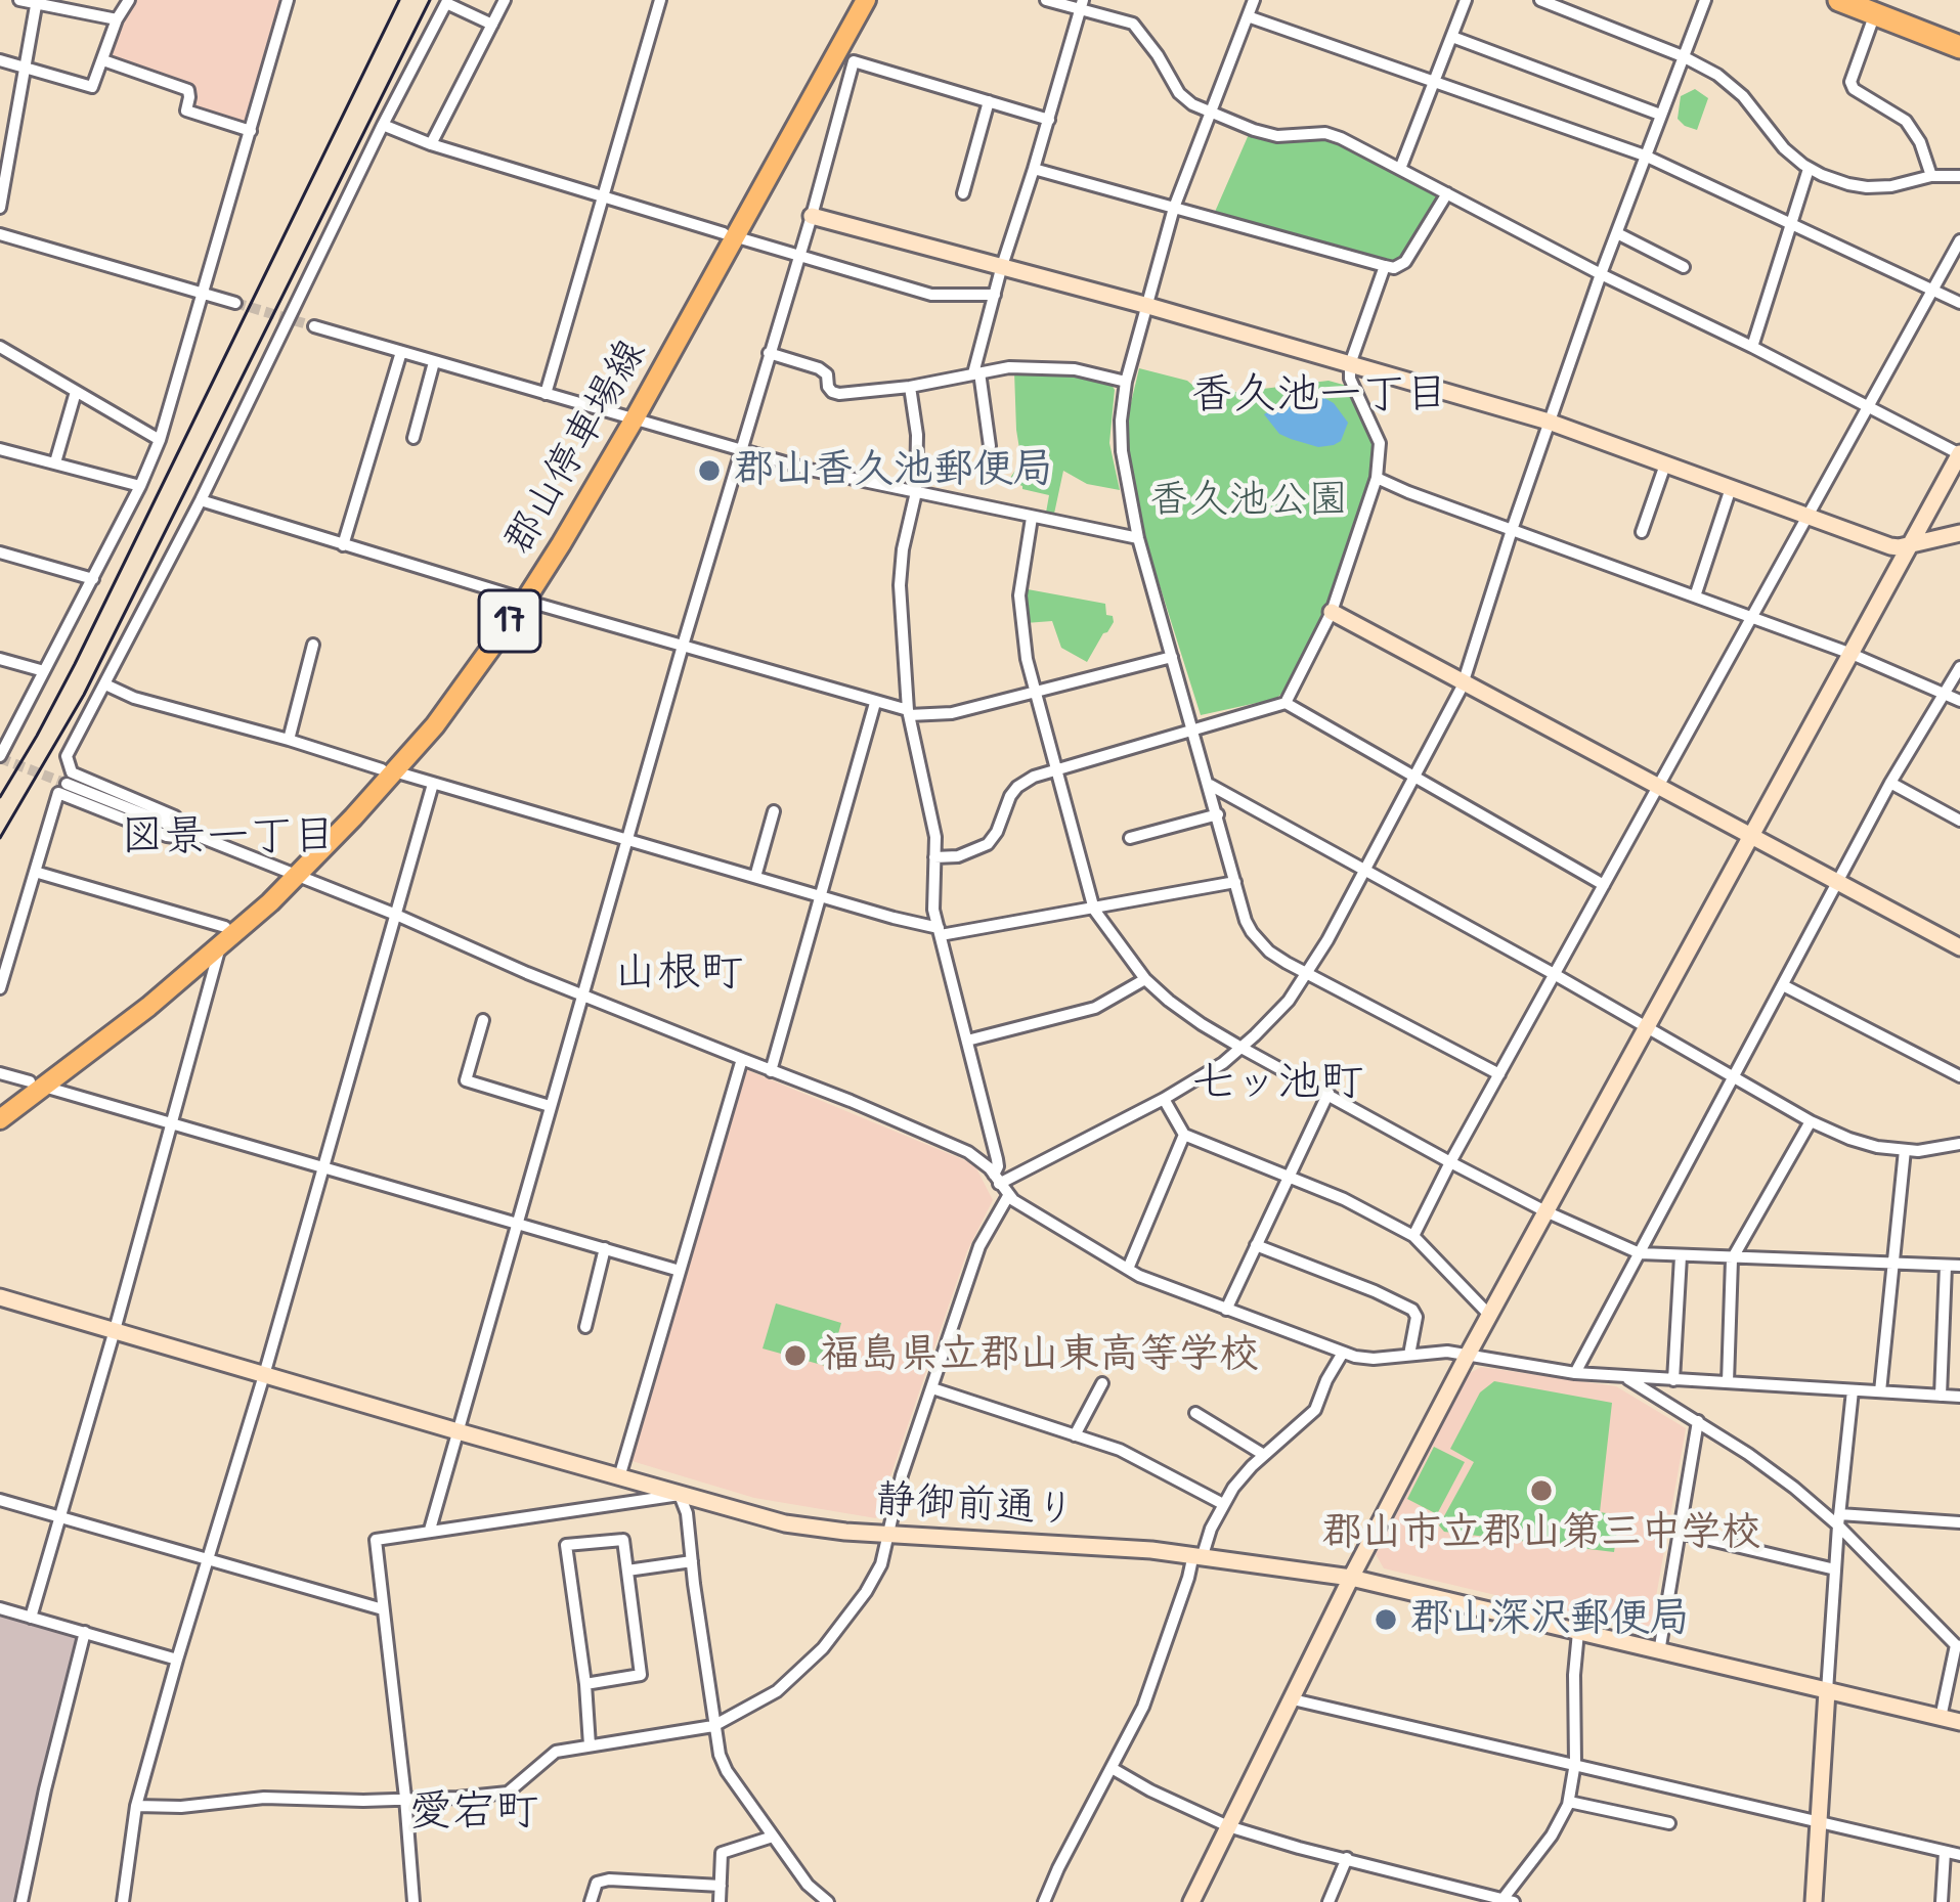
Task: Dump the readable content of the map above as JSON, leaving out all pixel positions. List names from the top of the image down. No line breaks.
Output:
{"streets":{"main road":["郡山停車場線","17"],"street":["静御前通り"]},"districts":["香久池一丁目","図景一丁目","山根町","七ッ池町","愛宕町"],"parks":["香久池公園"],"places":["郡山香久池郵便局","福島県立郡山東高等学校","郡山市立郡山第三中学校","郡山深沢郵便局"]}
